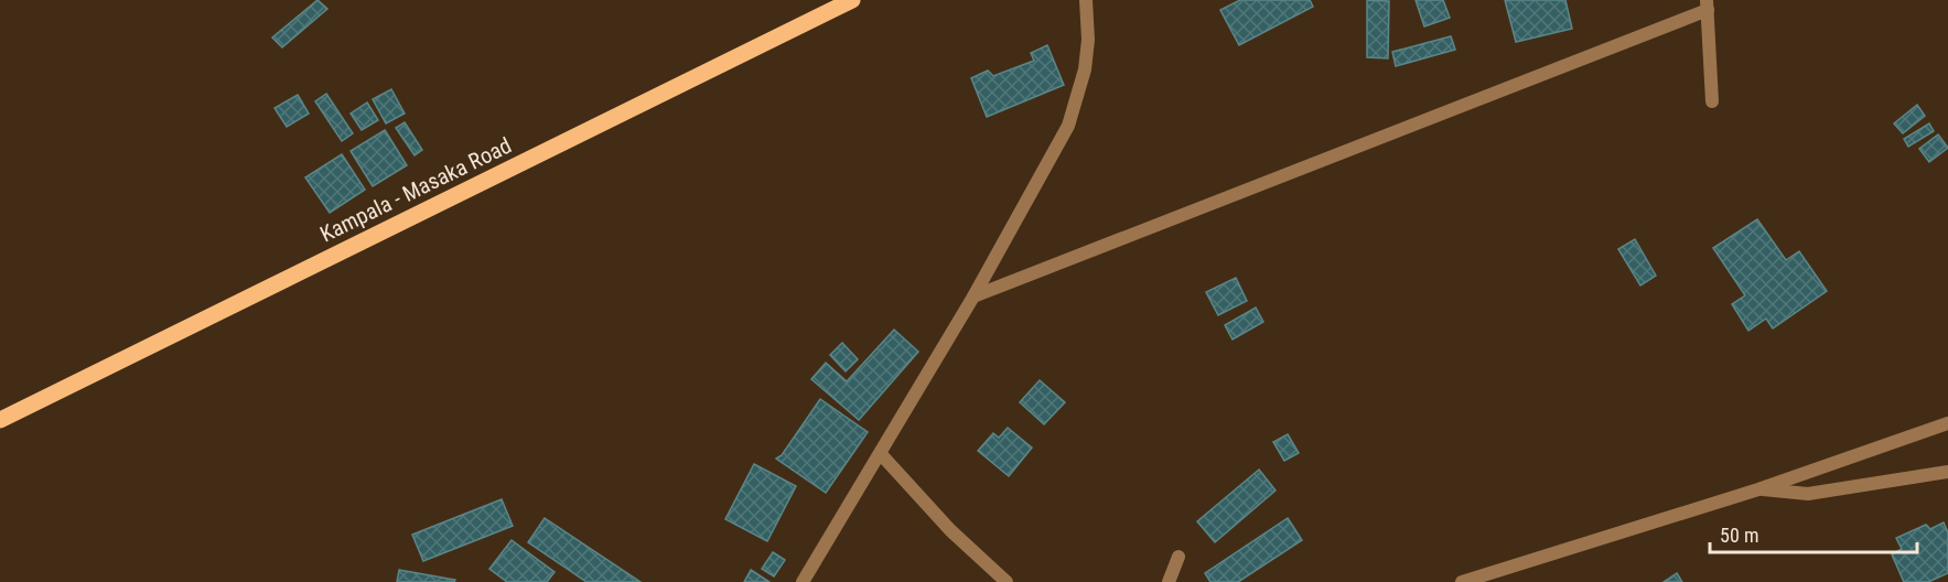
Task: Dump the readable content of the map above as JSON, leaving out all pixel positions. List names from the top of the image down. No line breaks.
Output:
{"streets":{"main road":["Kampala - Masaka Road"]},"scale_bar":"50 m"}
